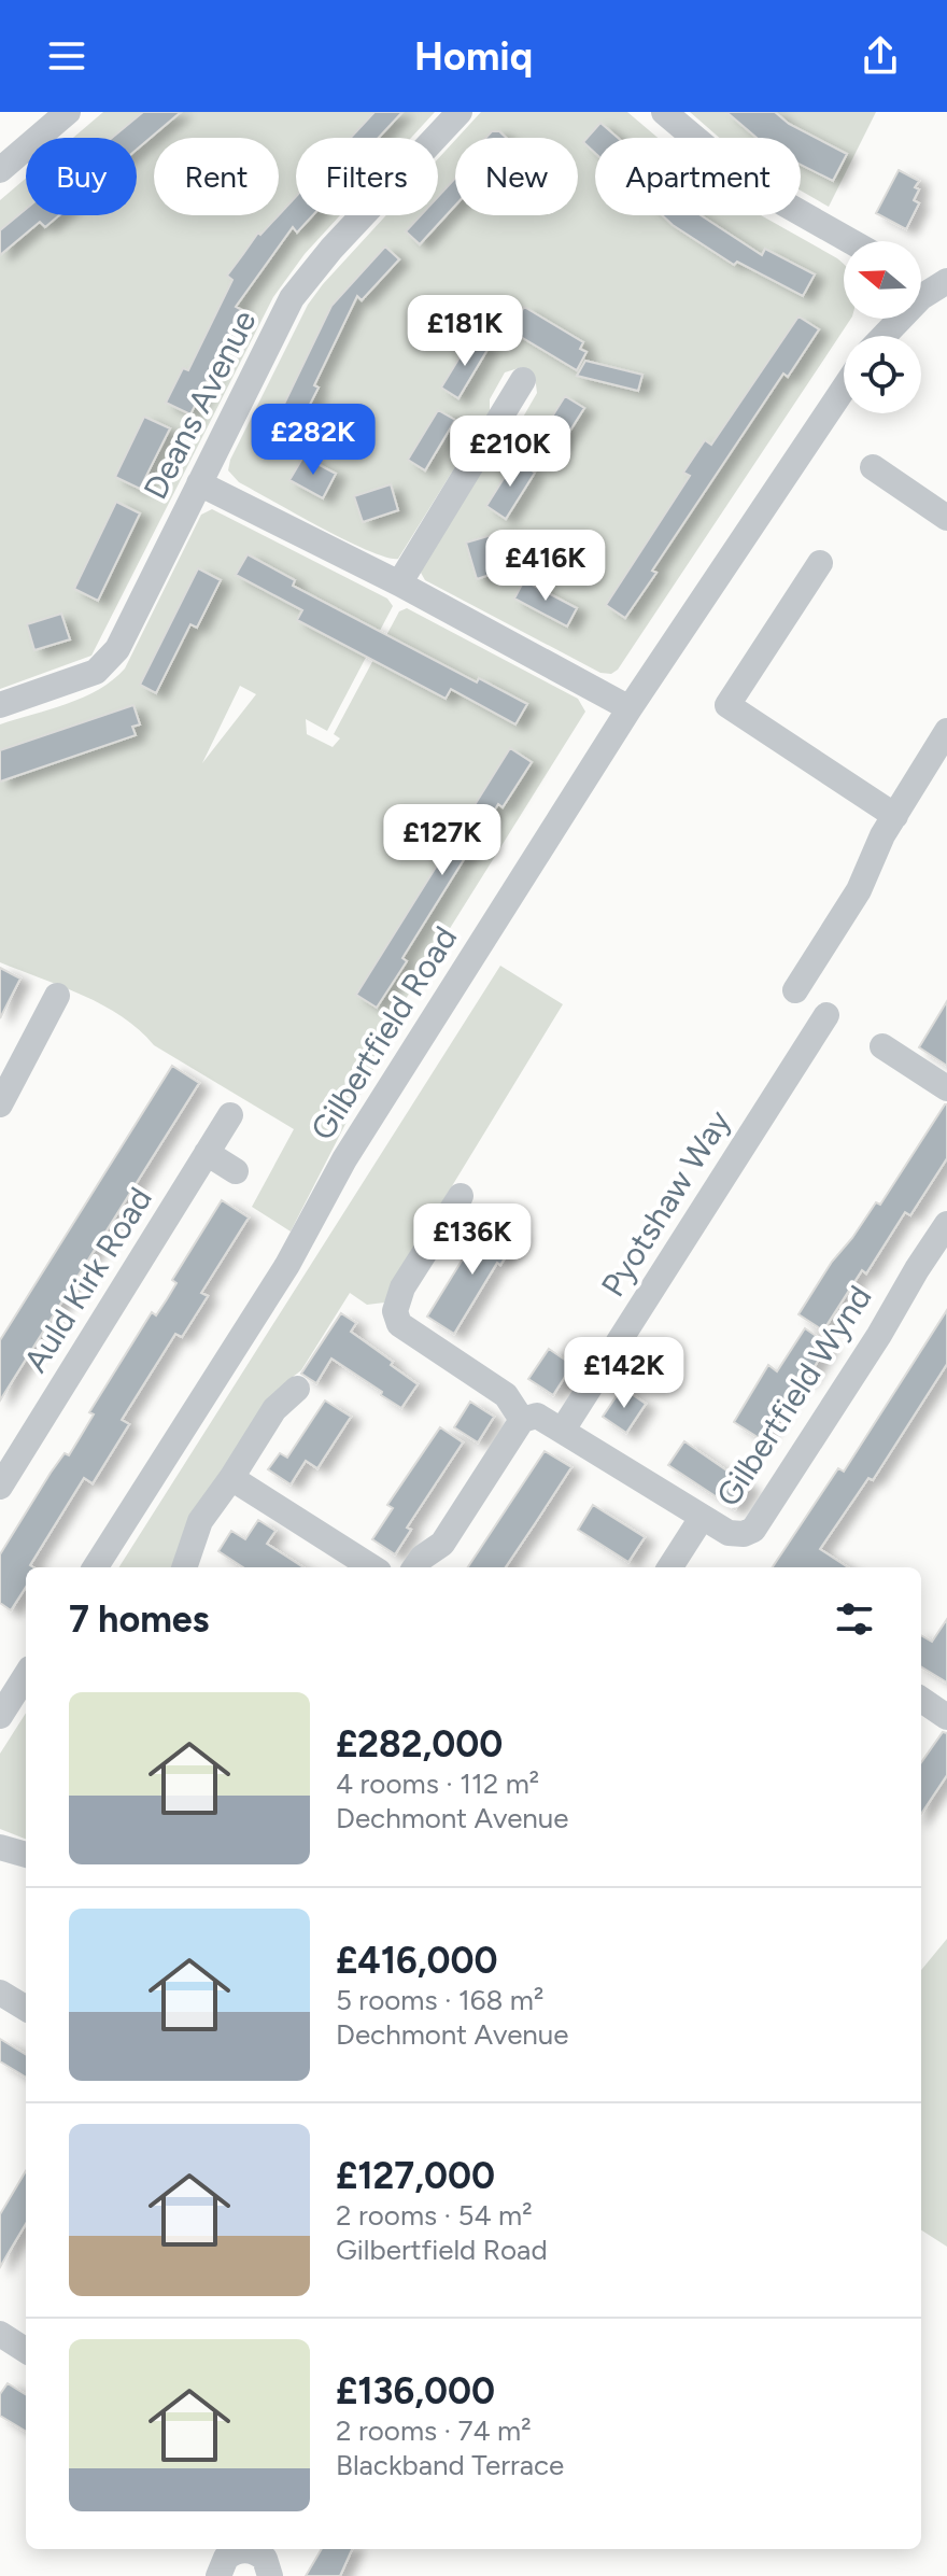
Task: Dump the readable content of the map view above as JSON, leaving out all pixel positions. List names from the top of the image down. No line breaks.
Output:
{"streets":{"street":["Deans Avenue","Gilbertfield Road","Pyotshaw Way","Auld Kirk Road","Gilbertfield Wynd"]},"crossings":[["Pyotshaw Way","Gilbertfield Wynd"]],"north":"left","page":{"header":"Homiq","chip":["Buy","Rent","Filters","New","Apartment"],"price":["£181K","£282K","£210K","£416K","£127K","£136K","£142K"],"heading":"7 homes","list":[{"name":"£282,000","note":"4 rooms · 112 m² · Dechmont Avenue"},{"name":"£416,000","note":"5 rooms · 168 m² · Dechmont Avenue"},{"name":"£127,000","note":"2 rooms · 54 m² · Gilbertfield Road"},{"name":"£136,000","note":"2 rooms · 74 m² · Blackband Terrace"}]}}
